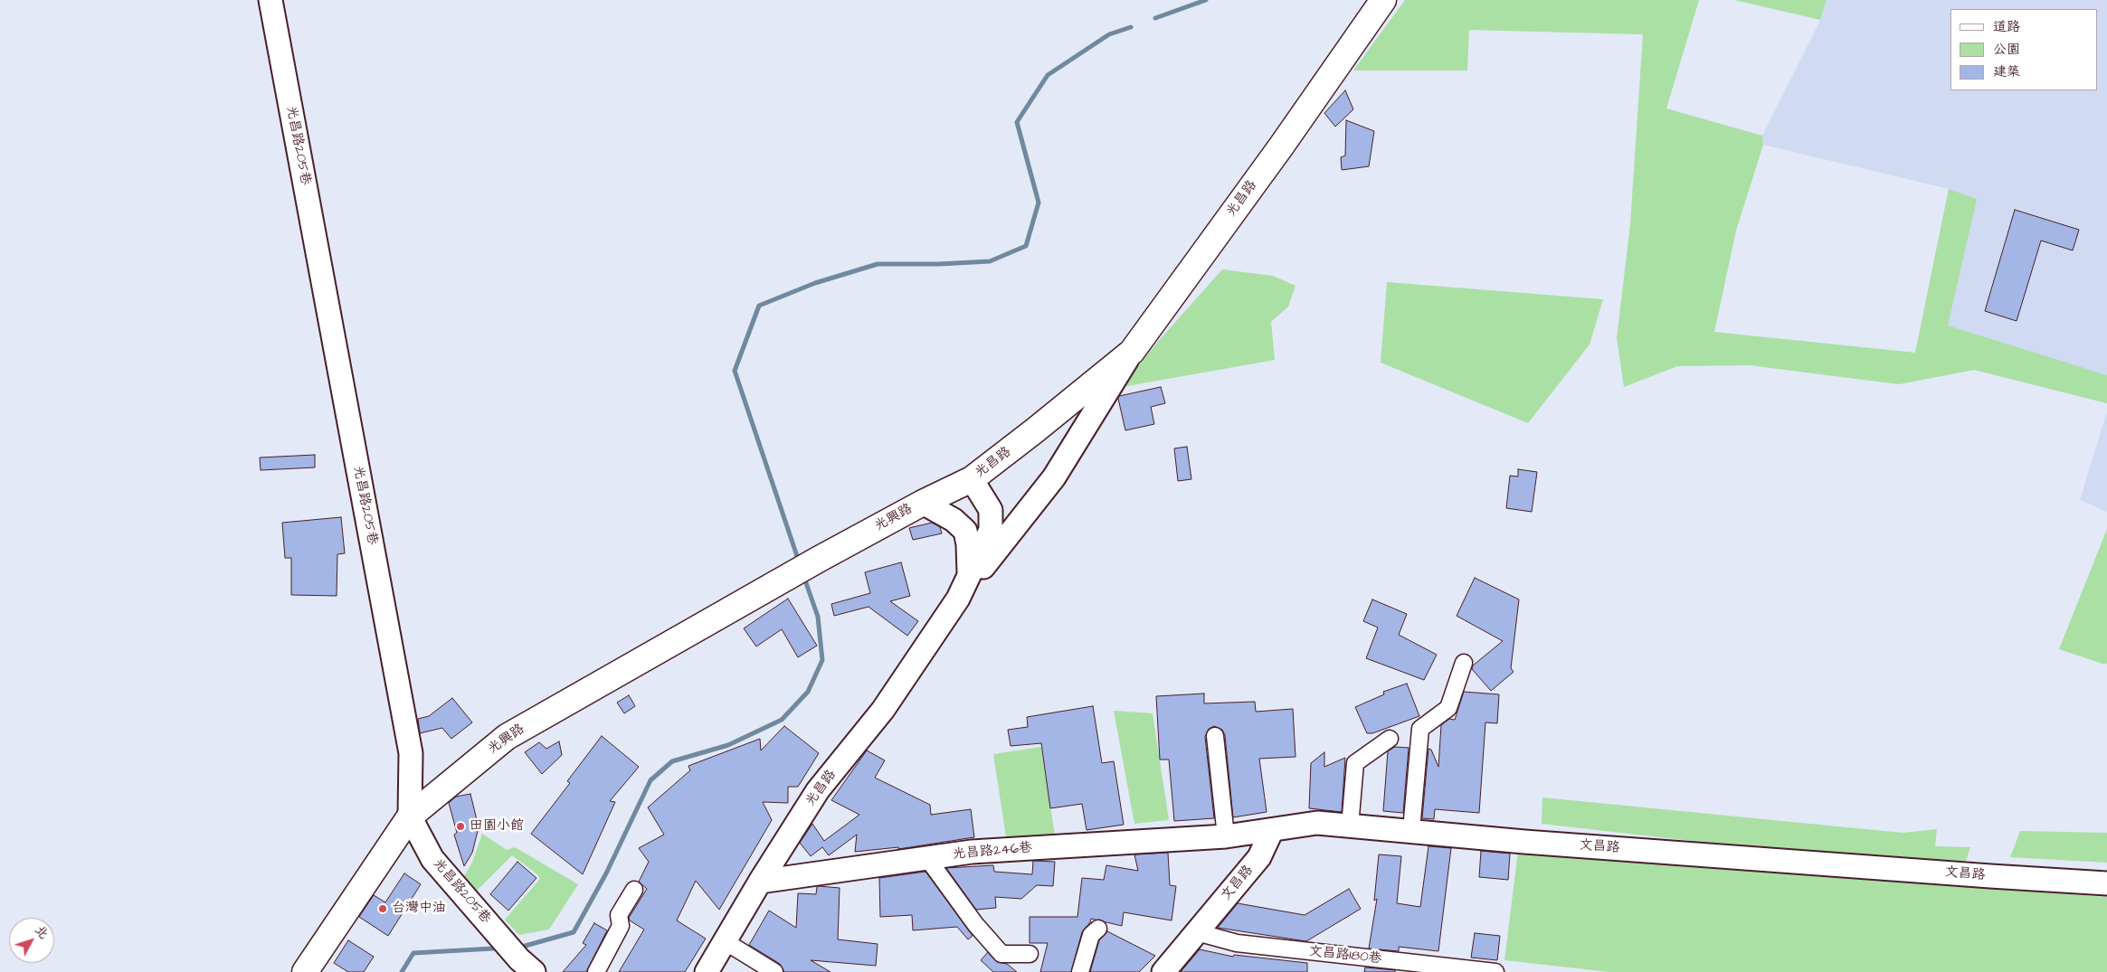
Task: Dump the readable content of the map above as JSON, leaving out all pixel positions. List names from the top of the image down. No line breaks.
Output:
{"streets":{"main road":["光昌路205巷","光昌路","光興路","文昌路","光昌路246巷"],"street":["文昌路180巷"]},"crossings":[["光昌路205巷","光興路"],["光昌路","光興路"],["光昌路","光昌路246巷"],["文昌路","光昌路246巷"],["文昌路","文昌路180巷"]],"places":["田園小館","台灣中油"],"legend":["道路","公園","建築"],"north":"top right"}
